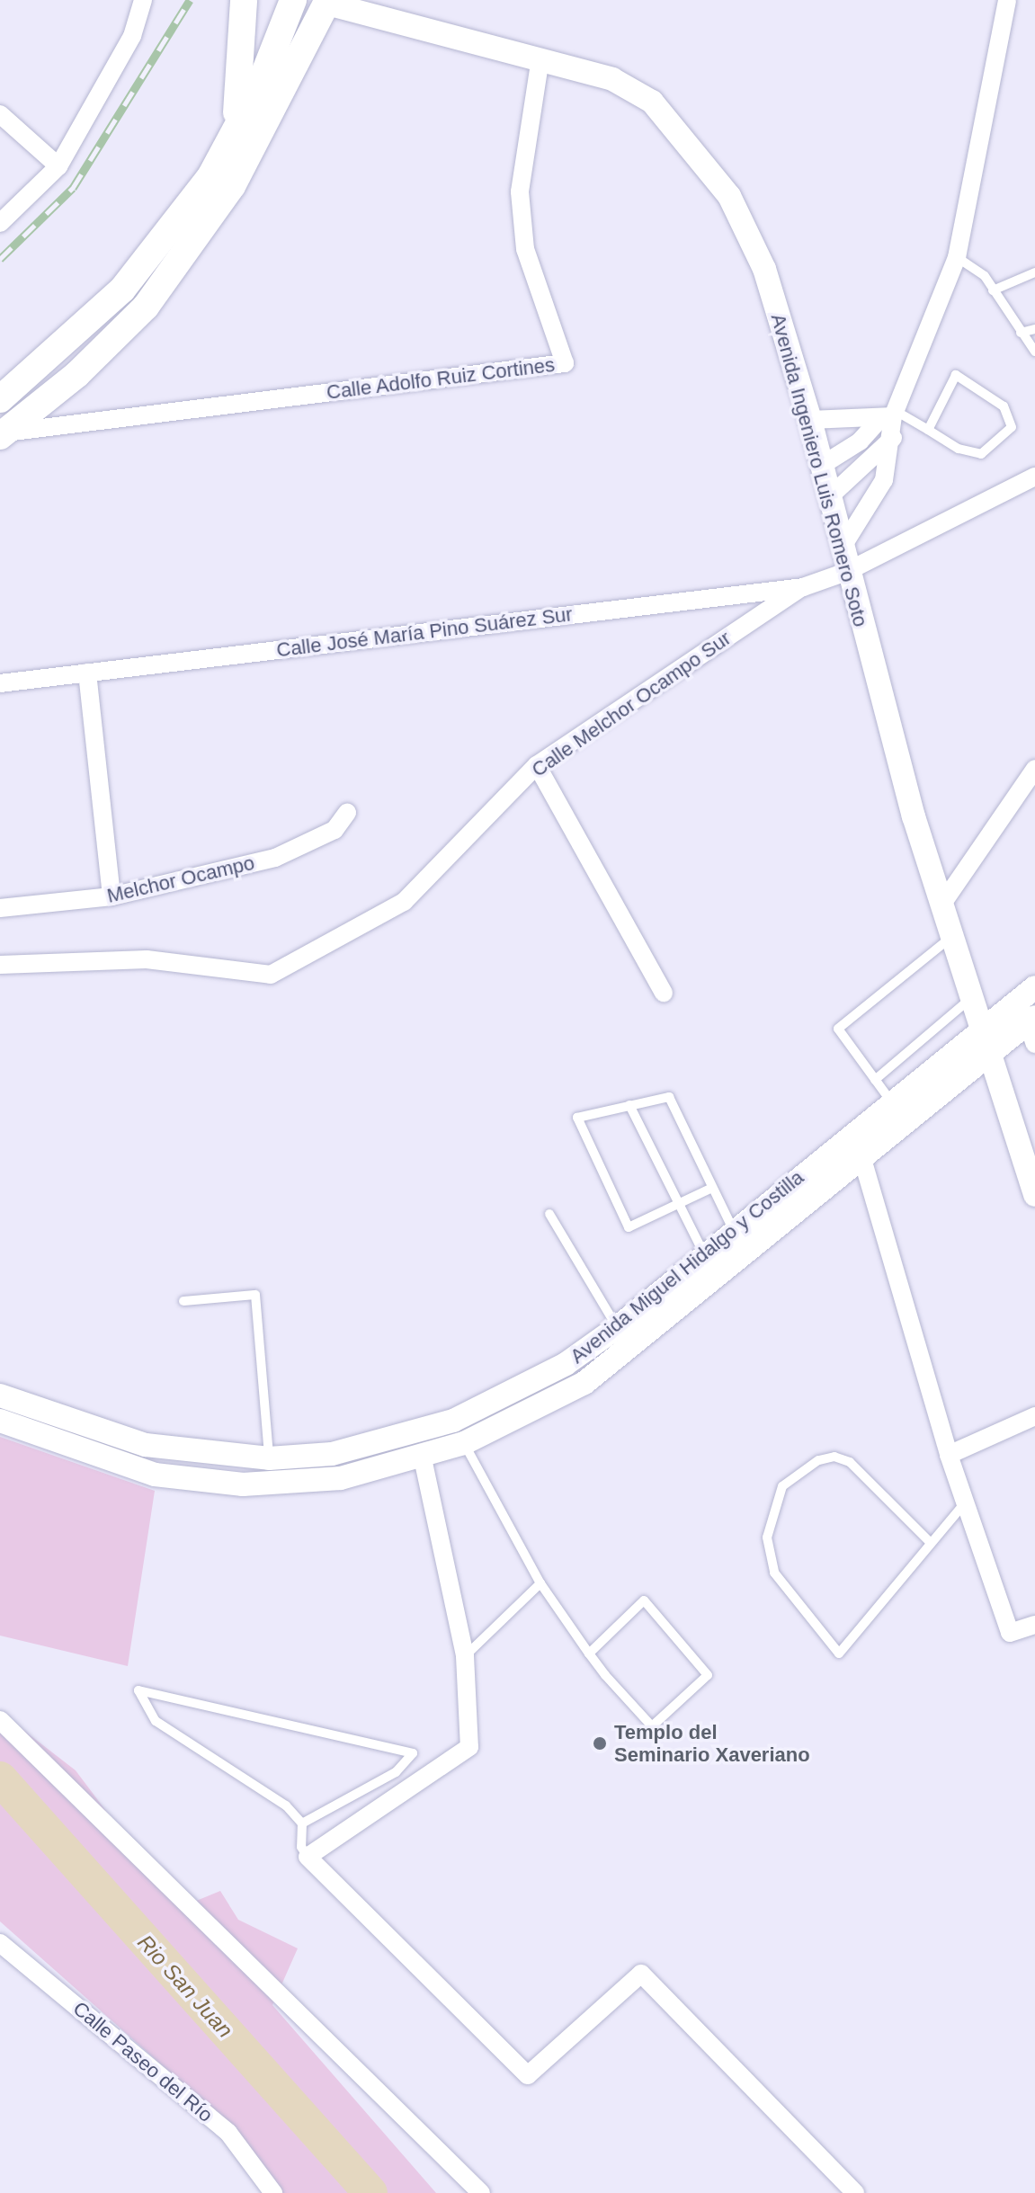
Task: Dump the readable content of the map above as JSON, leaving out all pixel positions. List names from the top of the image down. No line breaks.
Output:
{"streets":{"street":["Calle Adolfo Ruiz Cortines","Avenida Ingeniero Luis Romero Soto","Calle José María Pino Suárez Sur","Calle Melchor Ocampo Sur","Melchor Ocampo","Avenida Miguel Hidalgo y Costilla","Calle Paseo del Río"]},"crossings":[["Calle Adolfo Ruiz Cortines","Avenida Ingeniero Luis Romero Soto"],["Avenida Ingeniero Luis Romero Soto","Calle José María Pino Suárez Sur"],["Avenida Ingeniero Luis Romero Soto","Avenida Miguel Hidalgo y Costilla"],["Calle José María Pino Suárez Sur","Calle Melchor Ocampo Sur"]],"water":["Rio San Juan"],"places":["Templo del Seminario Xaveriano"]}
